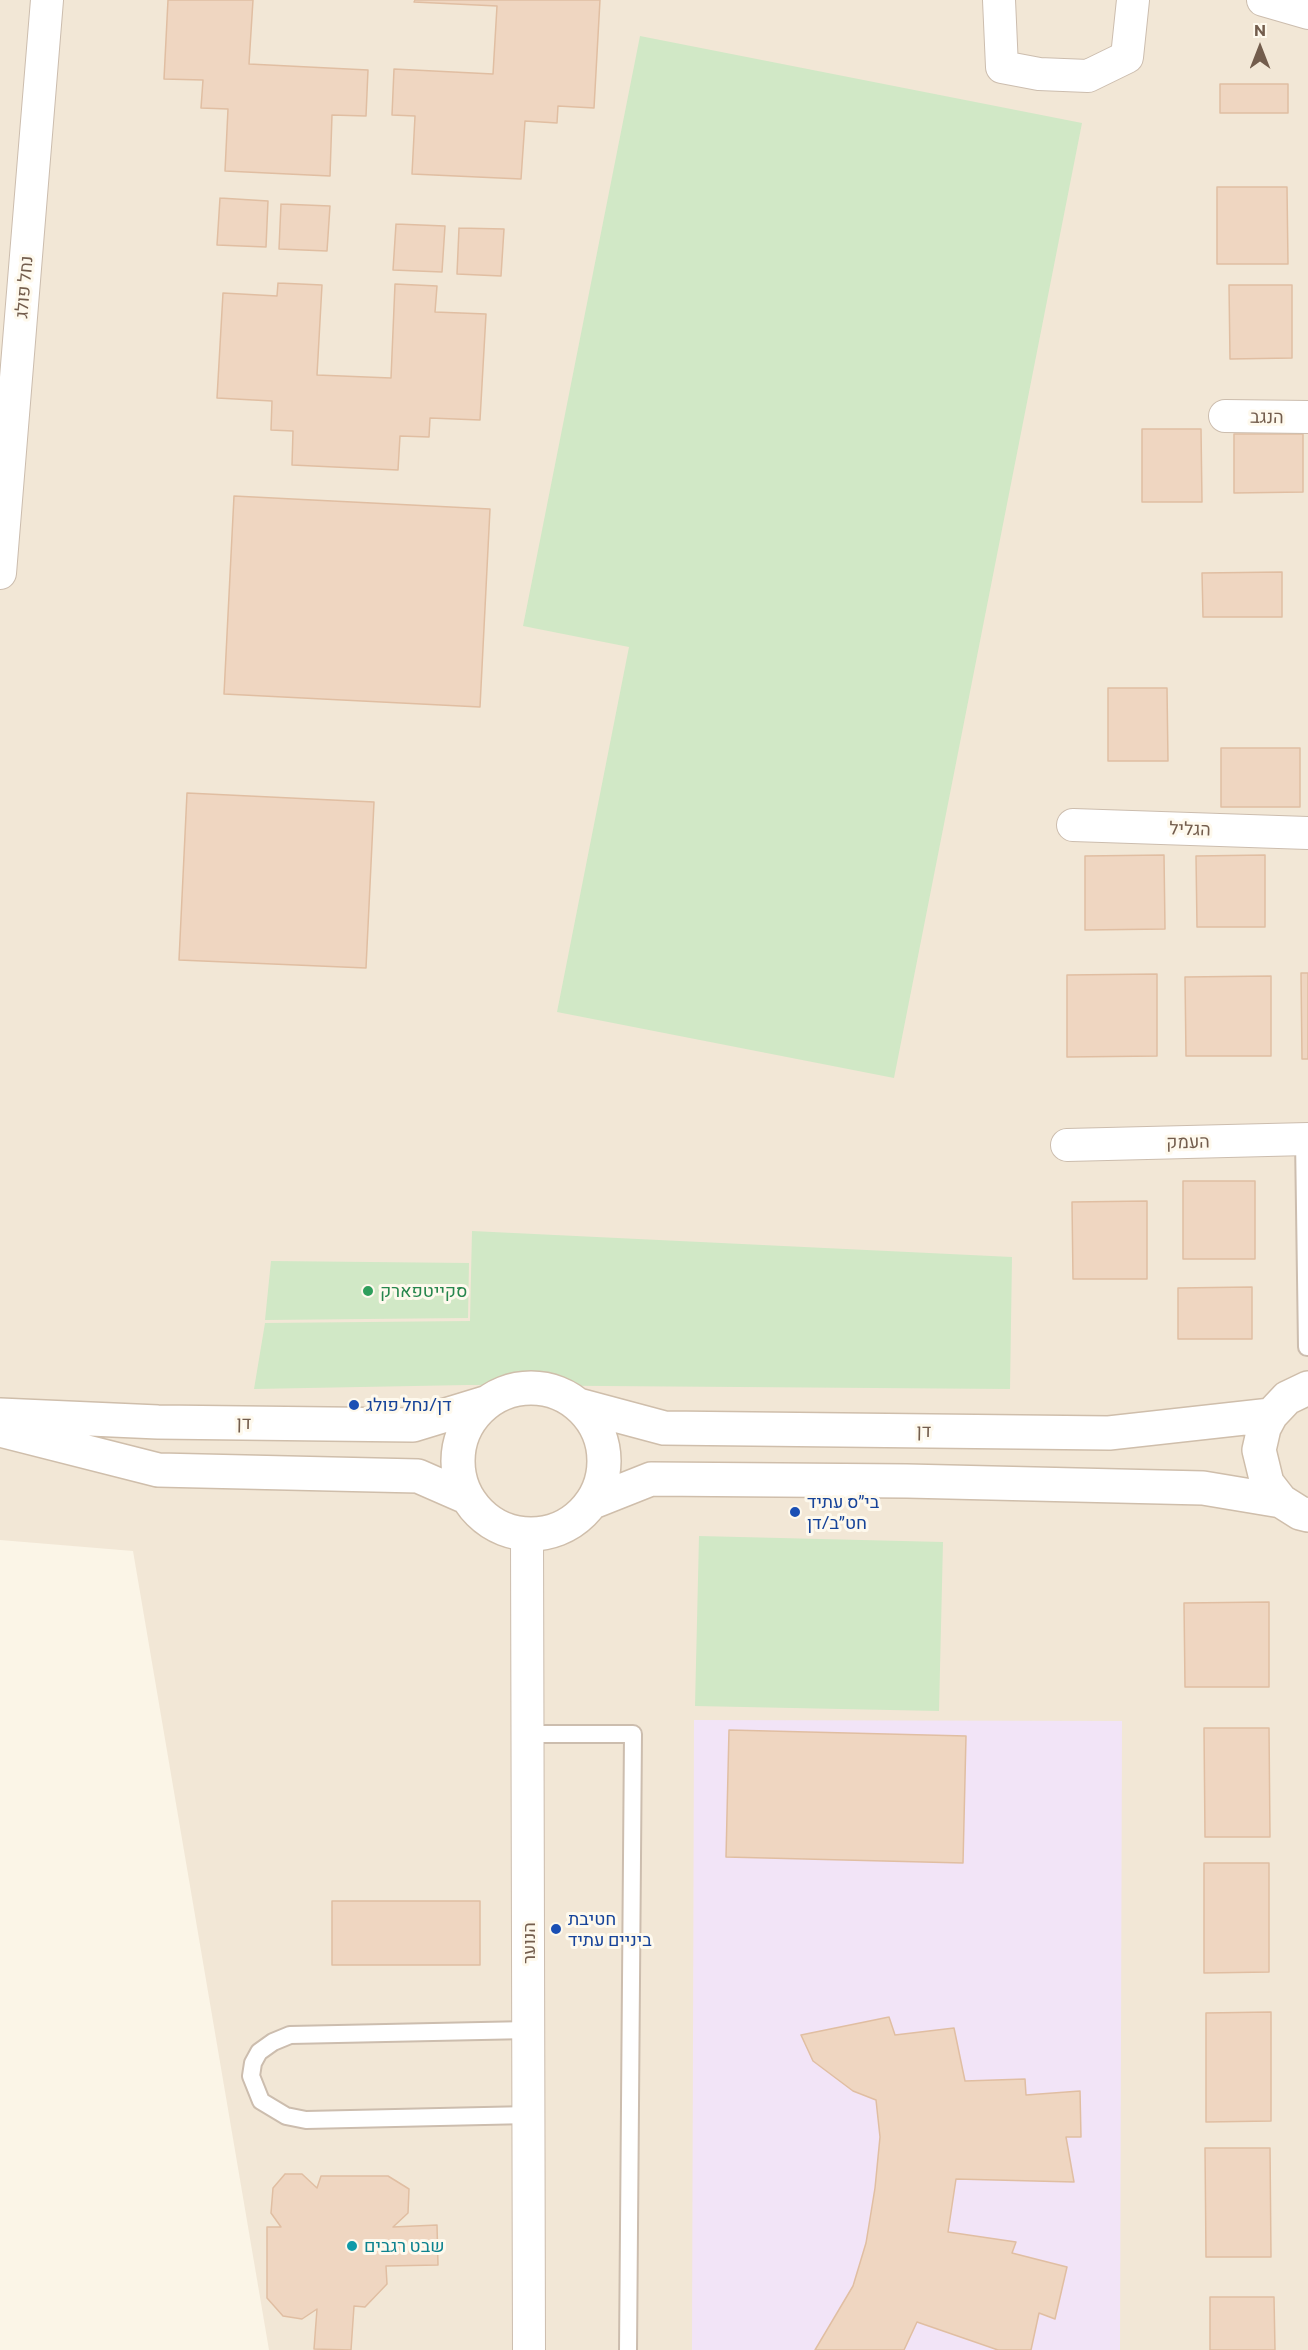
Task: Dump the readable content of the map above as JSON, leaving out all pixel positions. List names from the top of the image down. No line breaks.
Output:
{"streets":{"street":["נחל פולג","הנגב","הגליל","העמק","דן","הנוער"]},"crossings":[["דן","הנוער"]],"places":["סקייטפארק","דן/נחל פולג","בי״ס עתיד חט״ב/דן","חטיבת ביניים עתיד","שבט רגבים"],"north":"top"}
